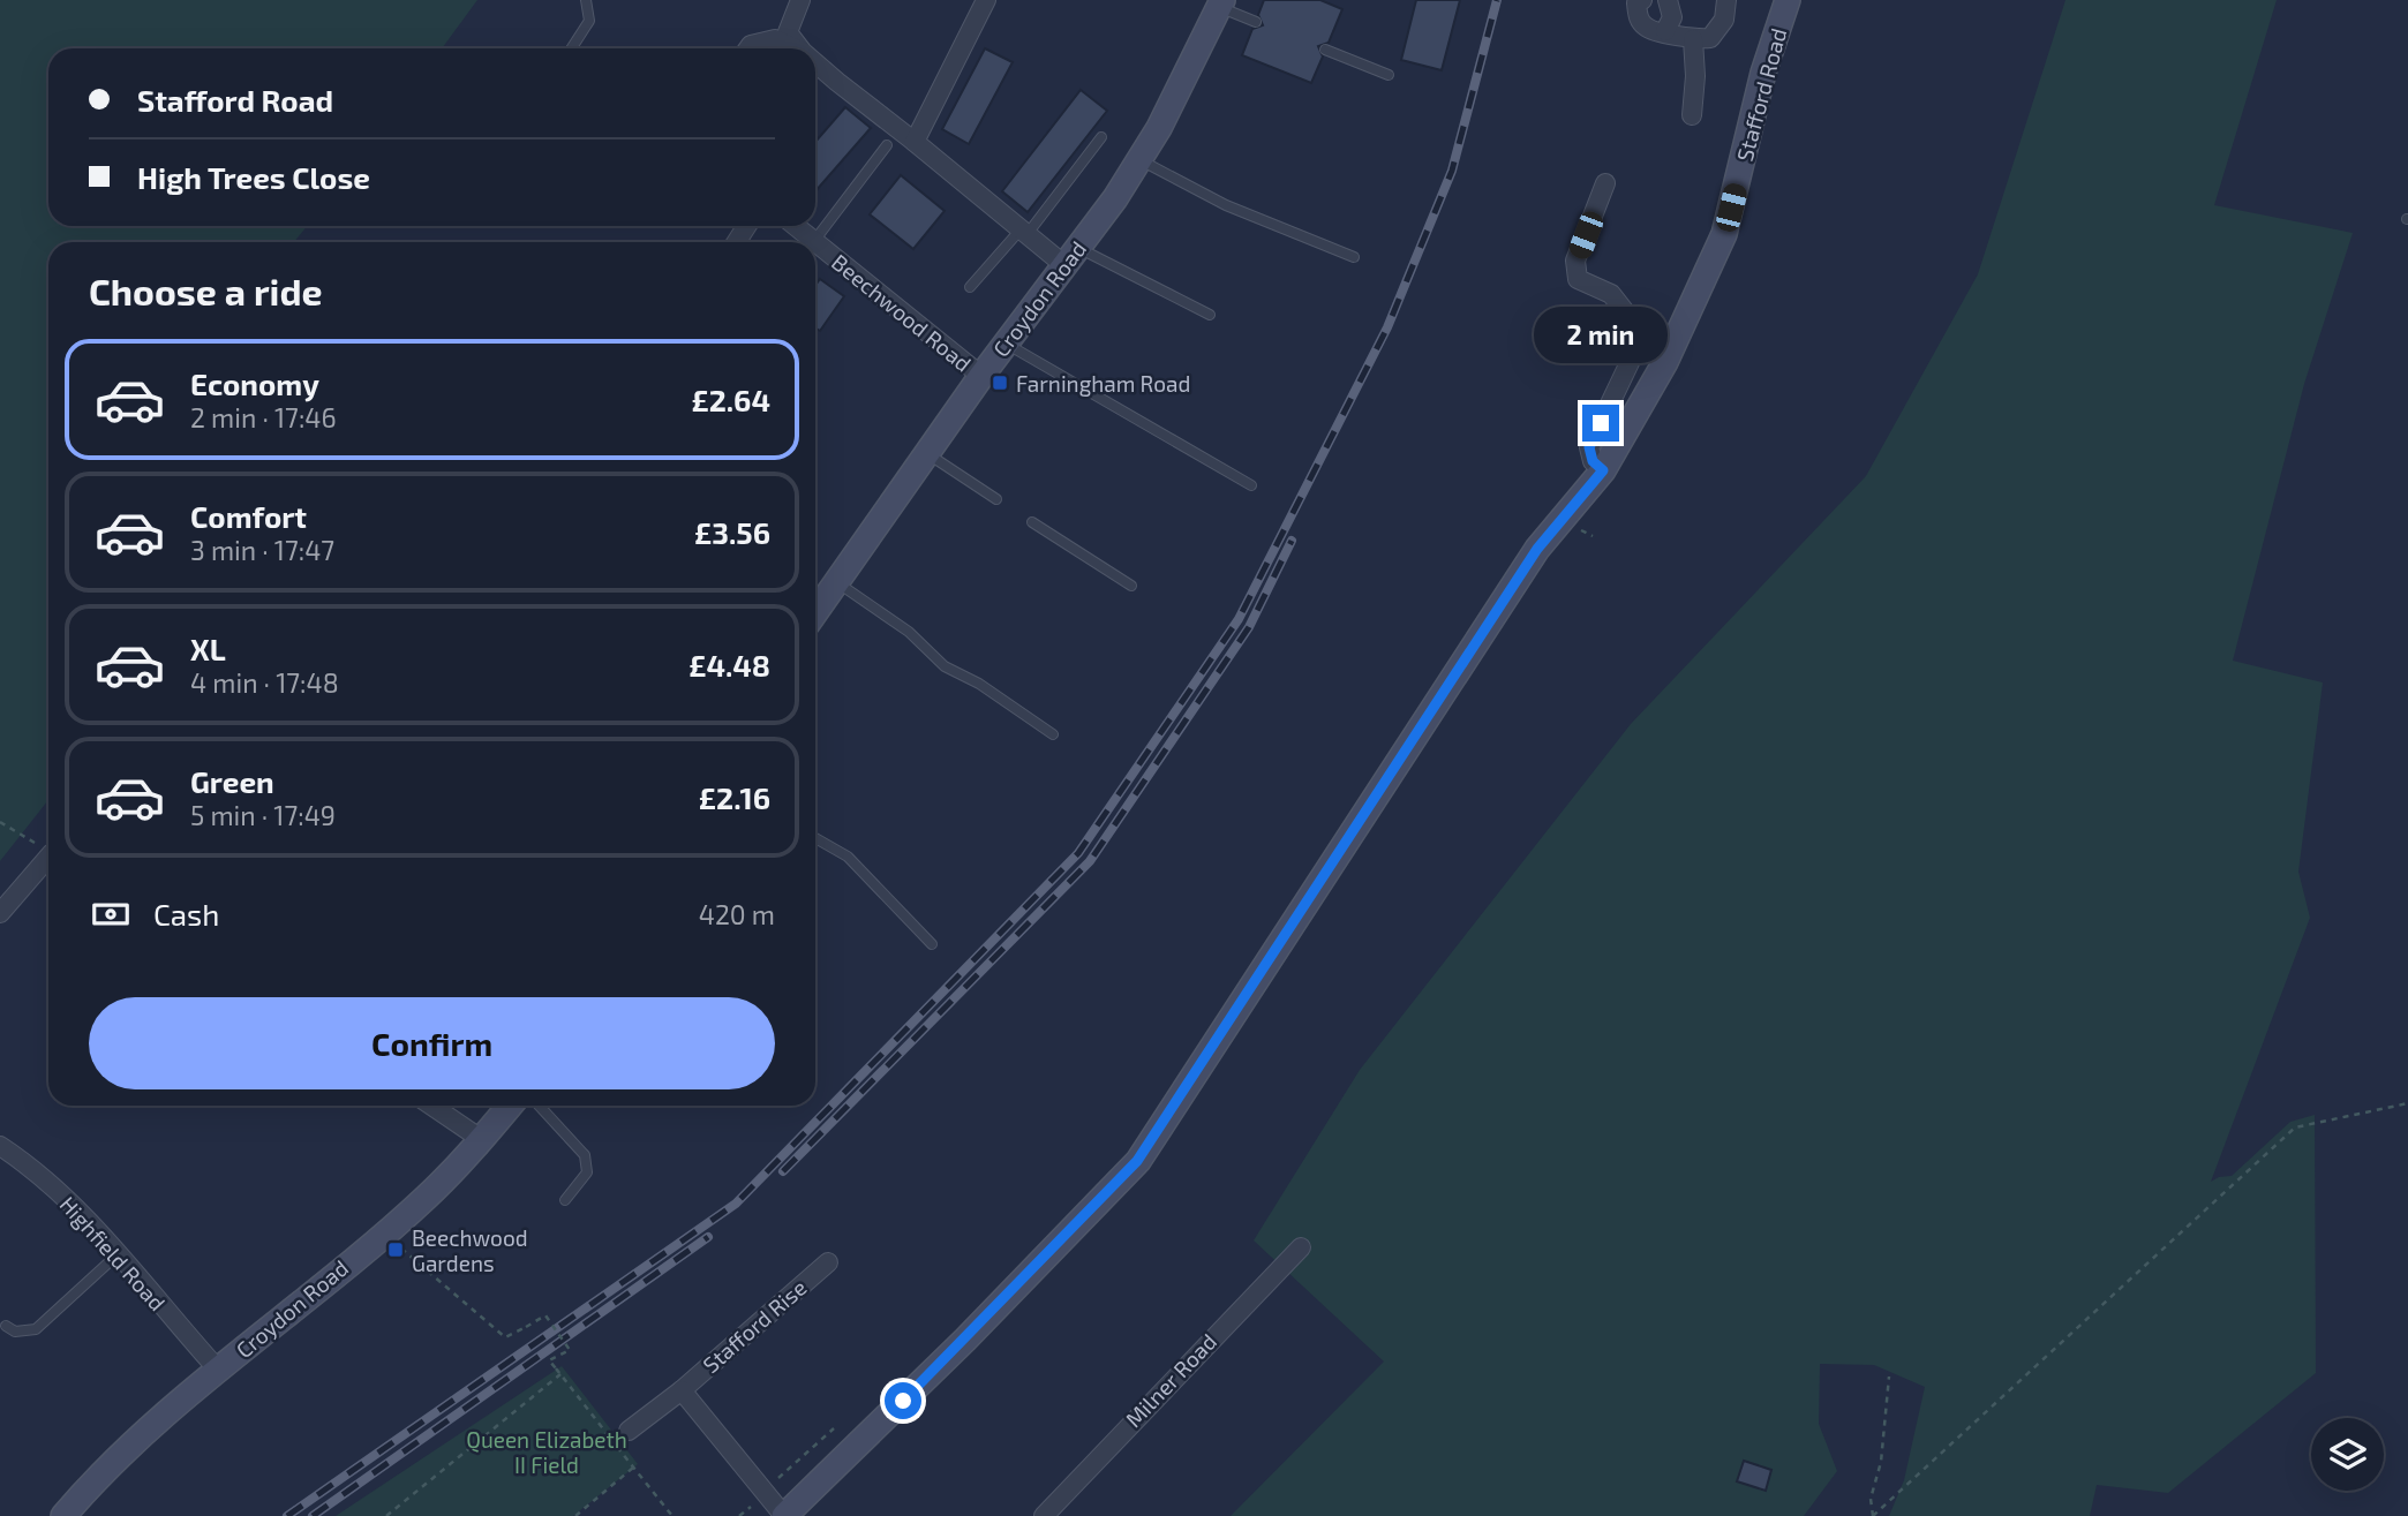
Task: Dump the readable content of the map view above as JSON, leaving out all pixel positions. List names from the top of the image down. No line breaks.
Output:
{"streets":{"street":["Stafford Road","Croydon Road","Beechwood Road","Highfield Road","Stafford Rise","Milner Road"]},"crossings":[["Stafford Road","Stafford Rise"],["Croydon Road","Beechwood Road"],["Croydon Road","Highfield Road"]],"parks":["Queen Elizabeth II Field"],"places":{"transit":["Farningham Road","Beechwood Gardens"]},"page":{"banner":["Stafford Road","High Trees Close"],"heading":"Choose a ride","bubble":"2 min","list":[{"name":"Economy","note":"2 min · 17:46","value":"£2.64"},{"name":"Comfort","note":"3 min · 17:47","value":"£3.56"},{"name":"XL","note":"4 min · 17:48","value":"£4.48"},{"name":"Green","note":"5 min · 17:49","value":"£2.16"}],"pay":["Cash","420 m"],"buttons":"Confirm"}}
